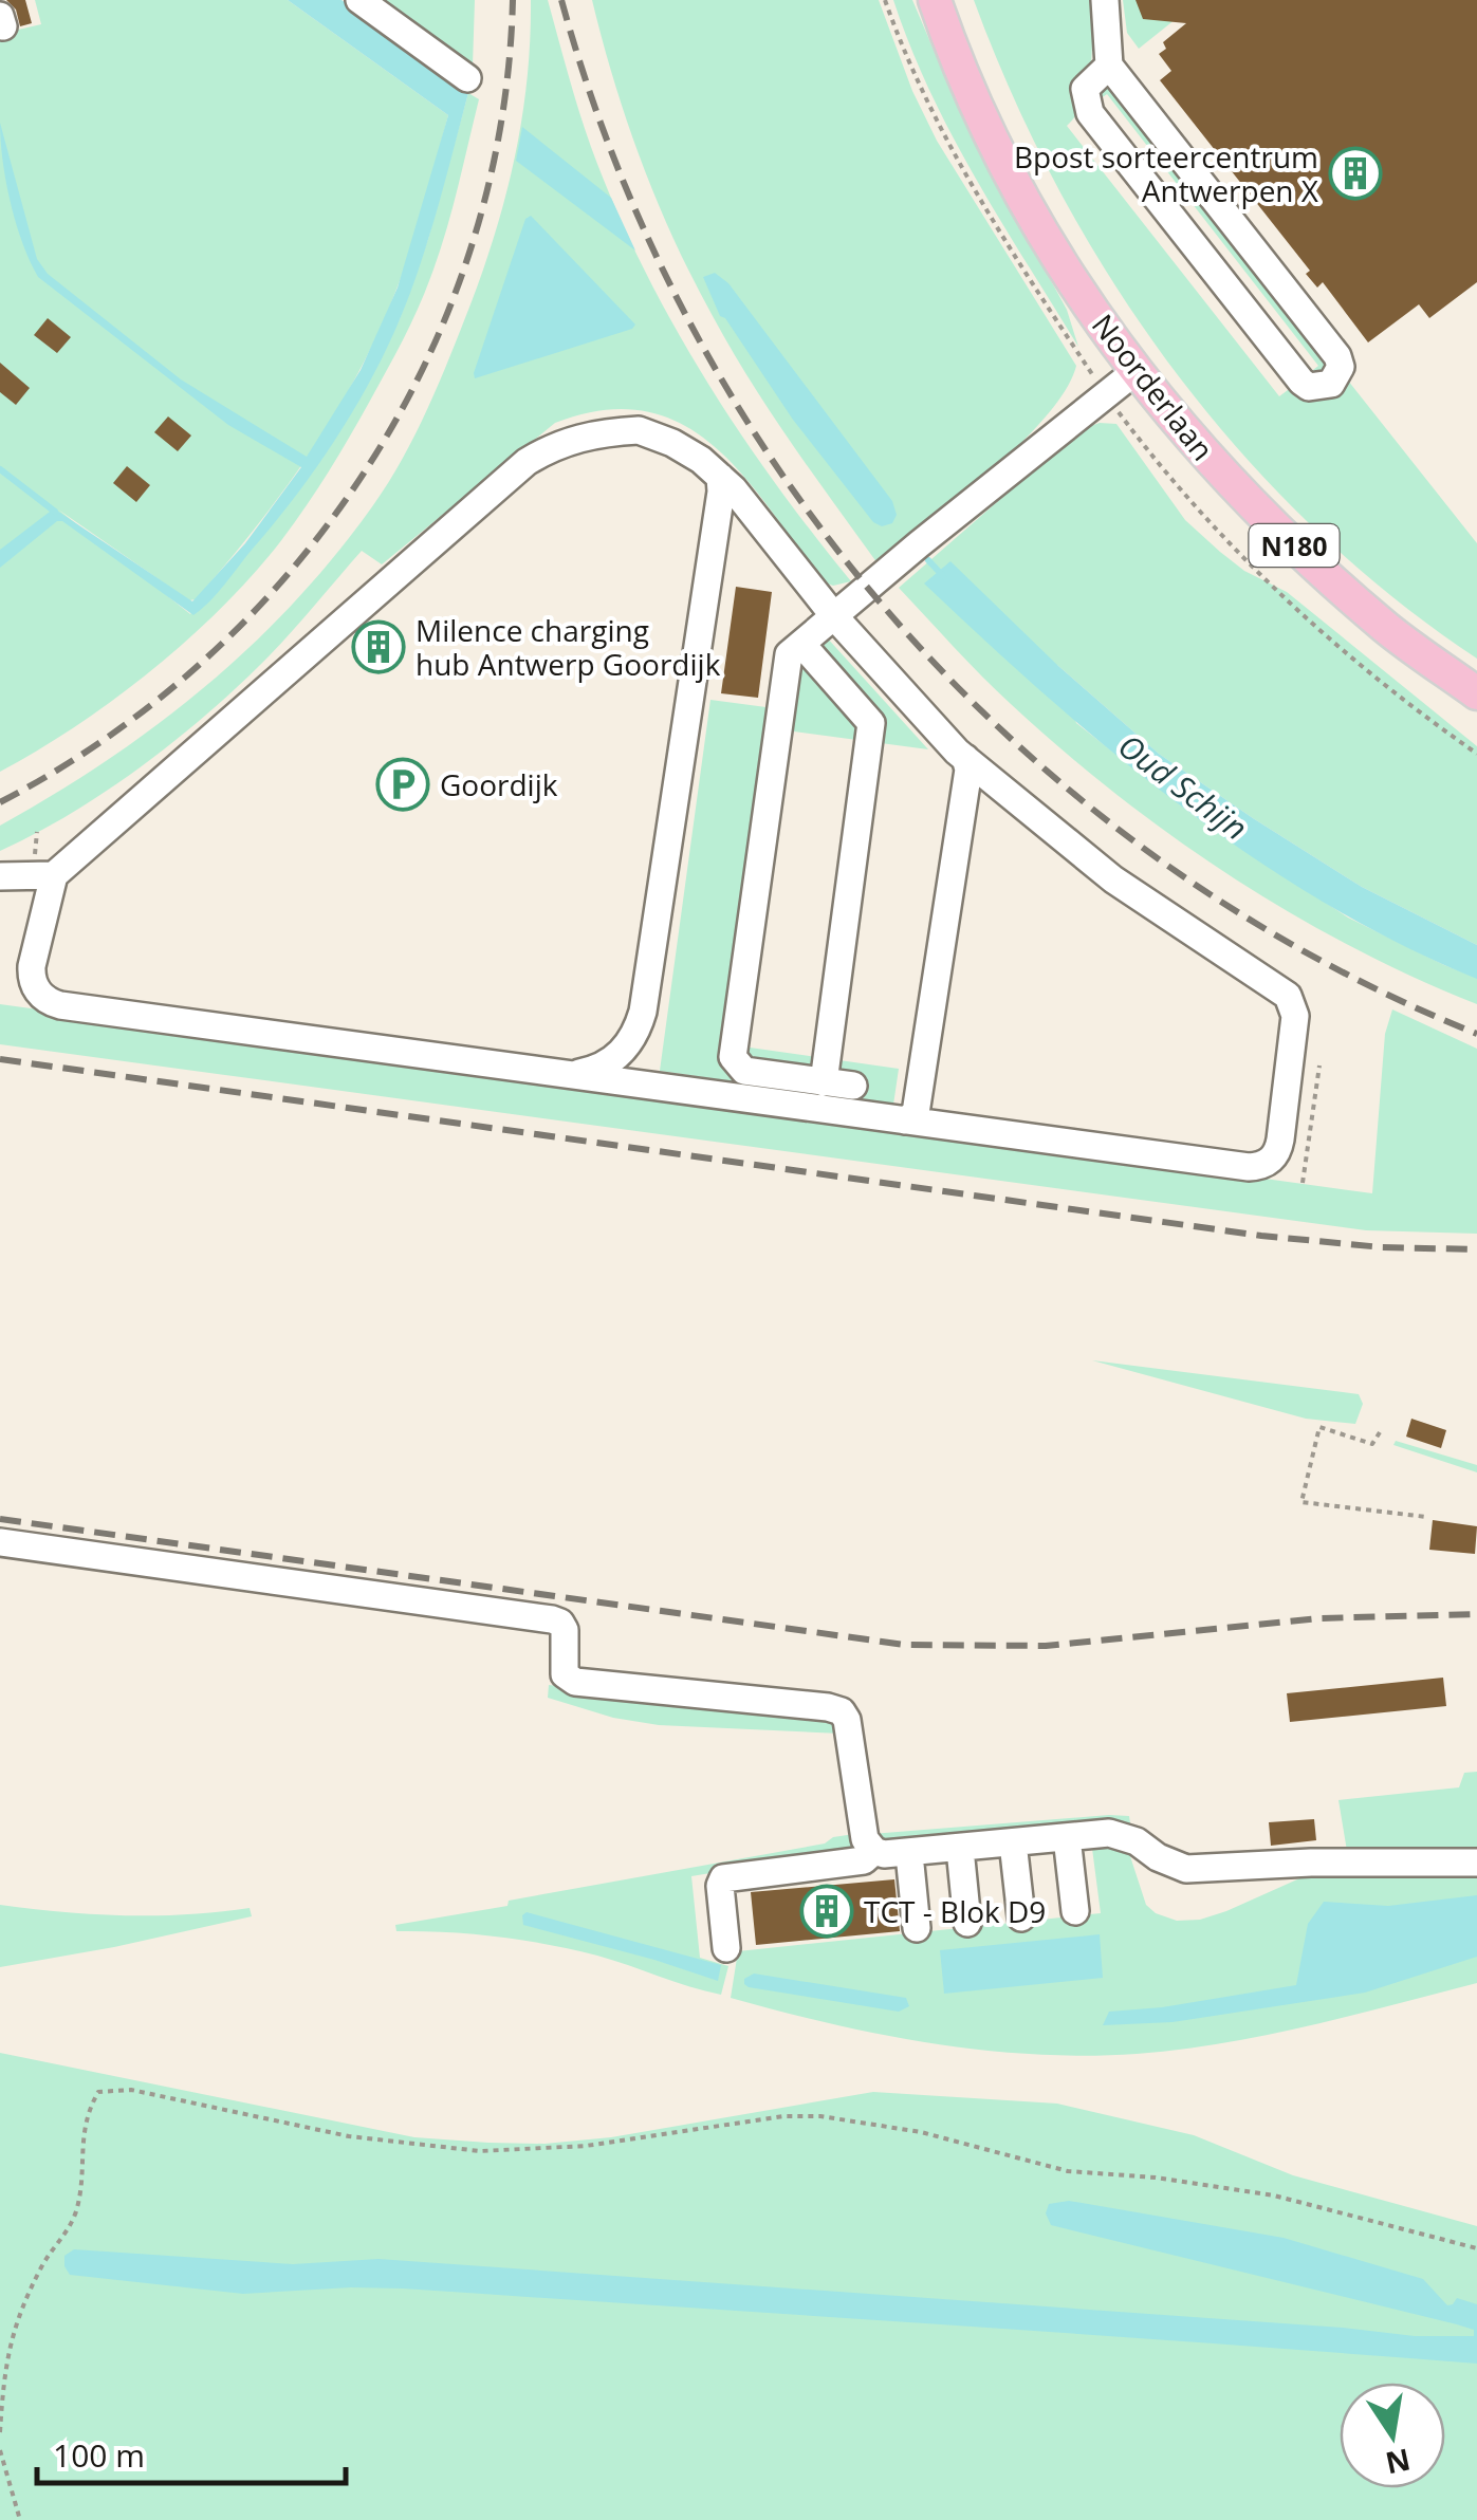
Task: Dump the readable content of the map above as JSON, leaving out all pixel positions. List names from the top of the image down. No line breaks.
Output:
{"streets":{"main road":["Noorderlaan","N180"]},"water":["Oud Schijn"],"places":{"building":["Bpost sorteercentrum Antwerpen X","Milence charging hub Antwerp Goordijk","TCT - Blok D9"],"parking":["Goordijk"]},"scale_bar":"100 m","north":"bottom"}
